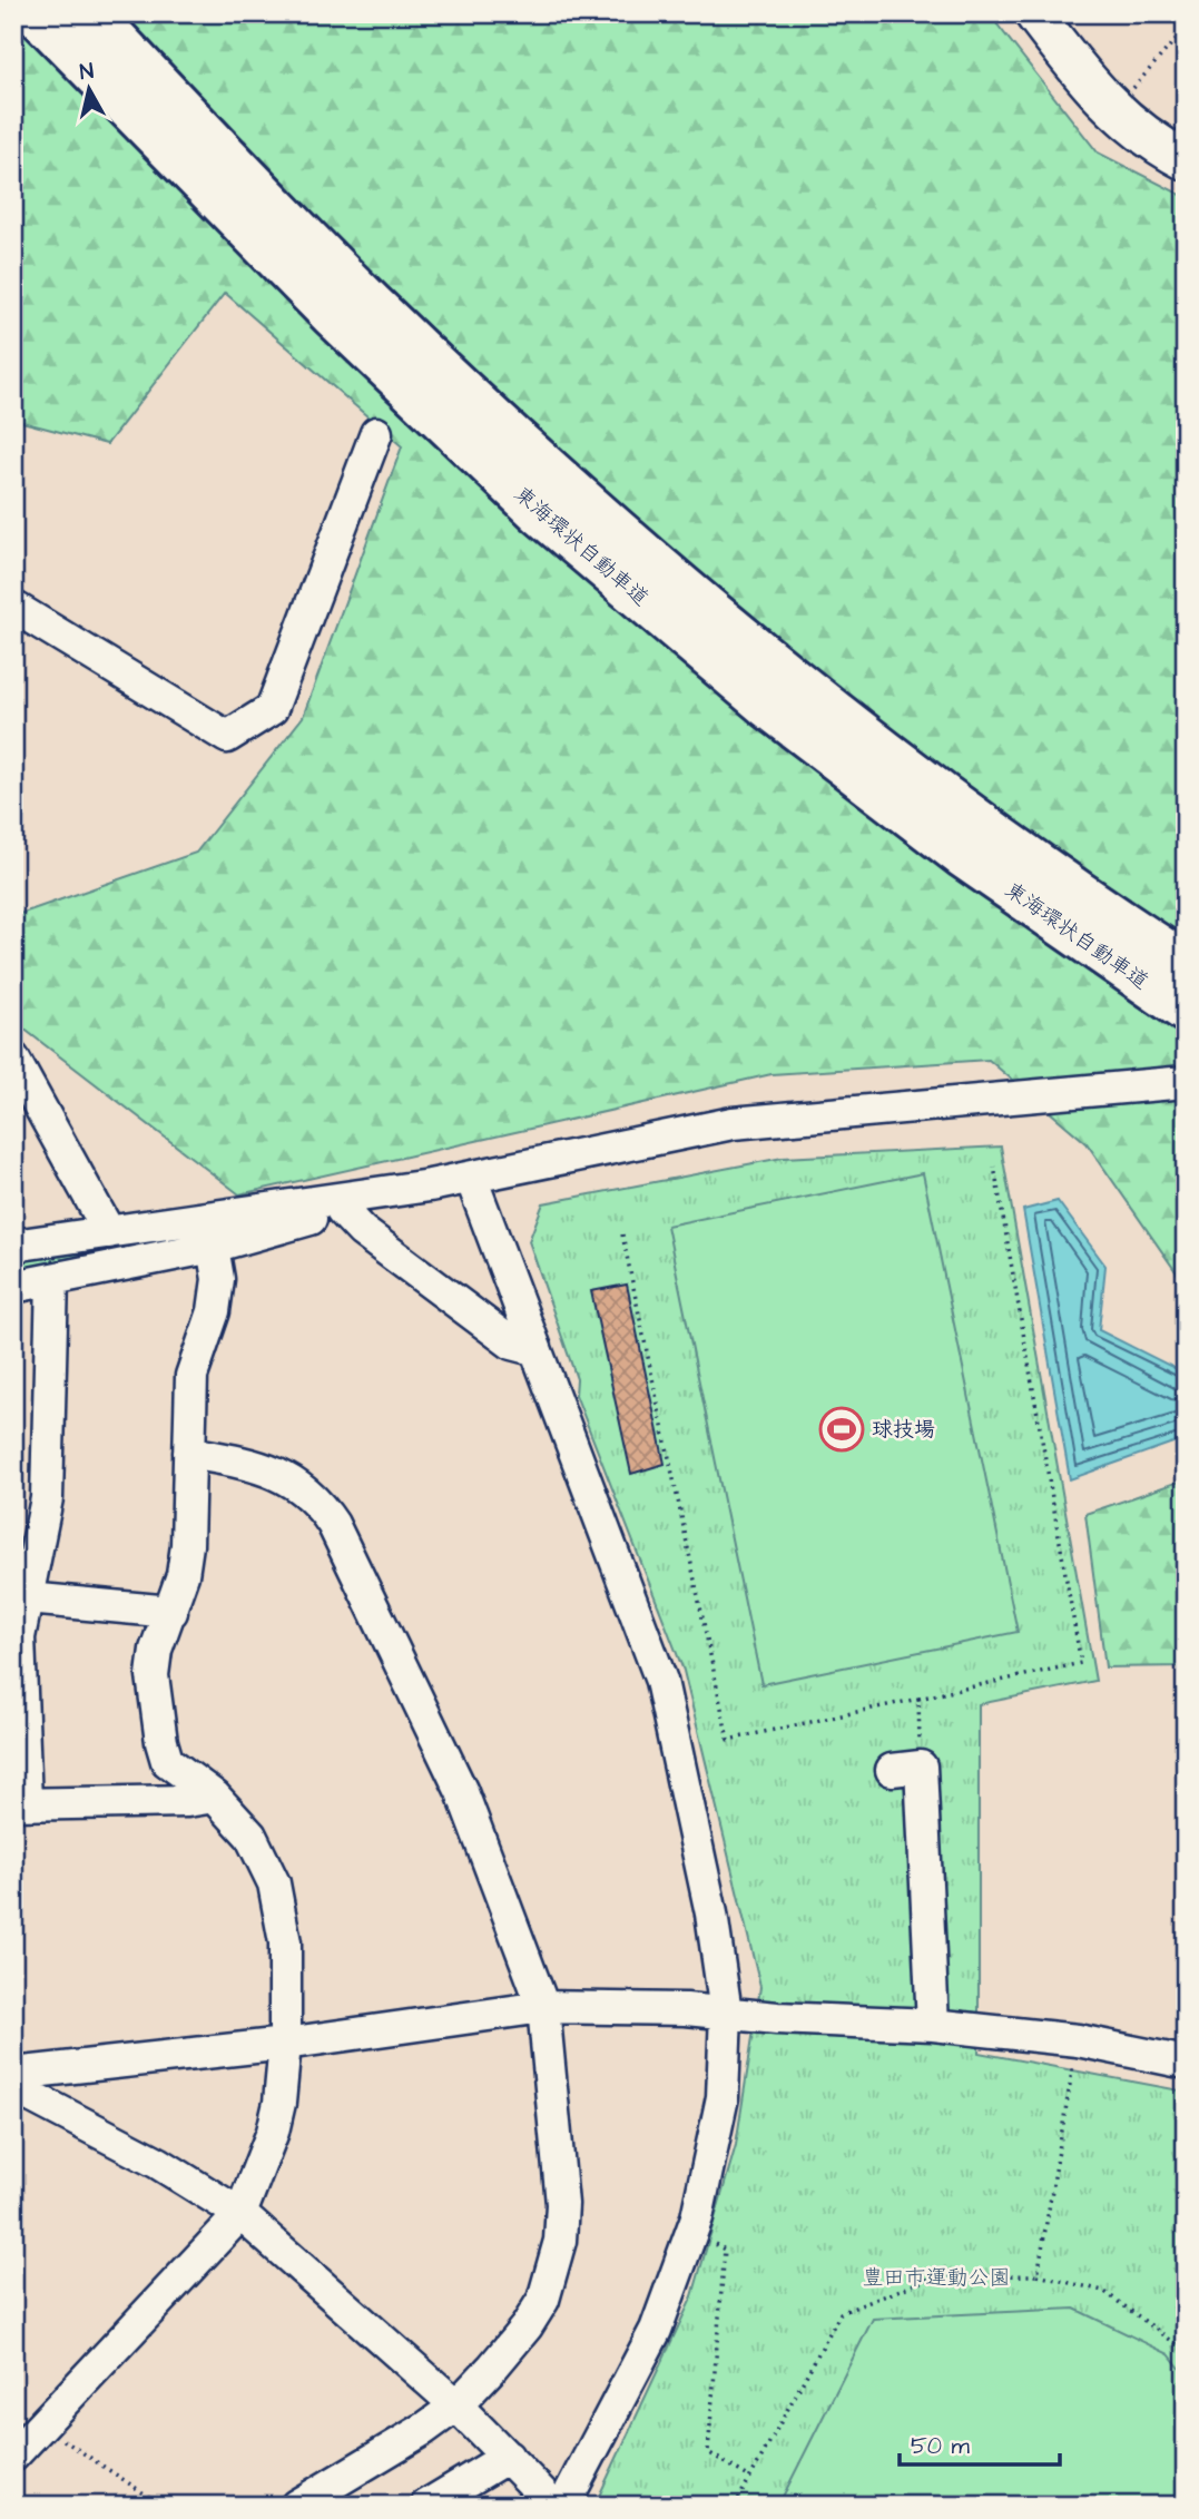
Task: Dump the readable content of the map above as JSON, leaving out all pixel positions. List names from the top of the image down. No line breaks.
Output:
{"streets":{"highway":["東海環状自動車道"]},"parks":["豊田市運動公園"],"places":{"sports":["球技場"]},"scale_bar":"50 m","north":"top"}
